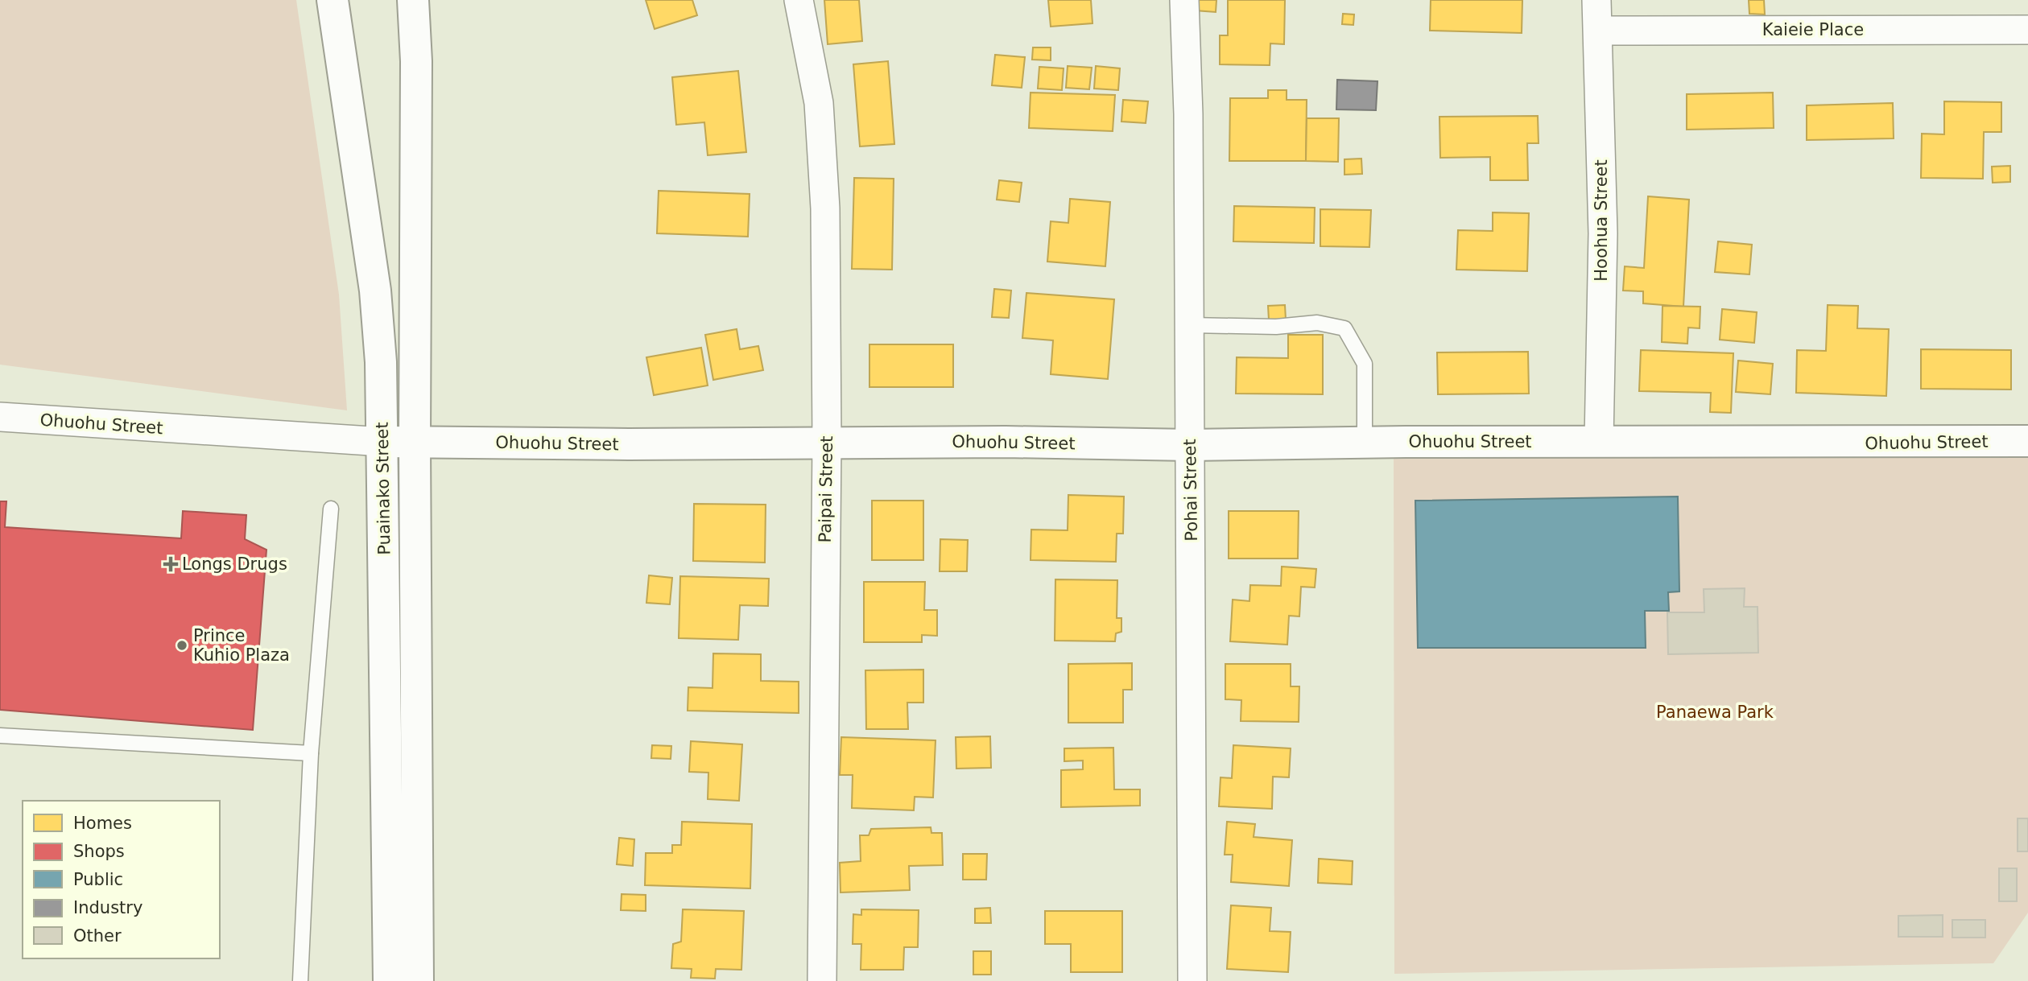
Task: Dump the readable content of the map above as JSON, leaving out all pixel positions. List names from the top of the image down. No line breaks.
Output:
{"streets":{"street":["Kaieie Place","Hoohua Street","Ohuohu Street","Puainako Street","Paipai Street","Pohai Street"]},"crossings":[["Kaieie Place","Hoohua Street"],["Hoohua Street","Ohuohu Street"],["Ohuohu Street","Puainako Street"],["Ohuohu Street","Paipai Street"],["Ohuohu Street","Pohai Street"]],"parks":["Panaewa Park"],"places":{"health":["Longs Drugs"],"other":["Prince Kuhio Plaza"]},"legend":["Homes","Shops","Public","Industry","Other"]}
